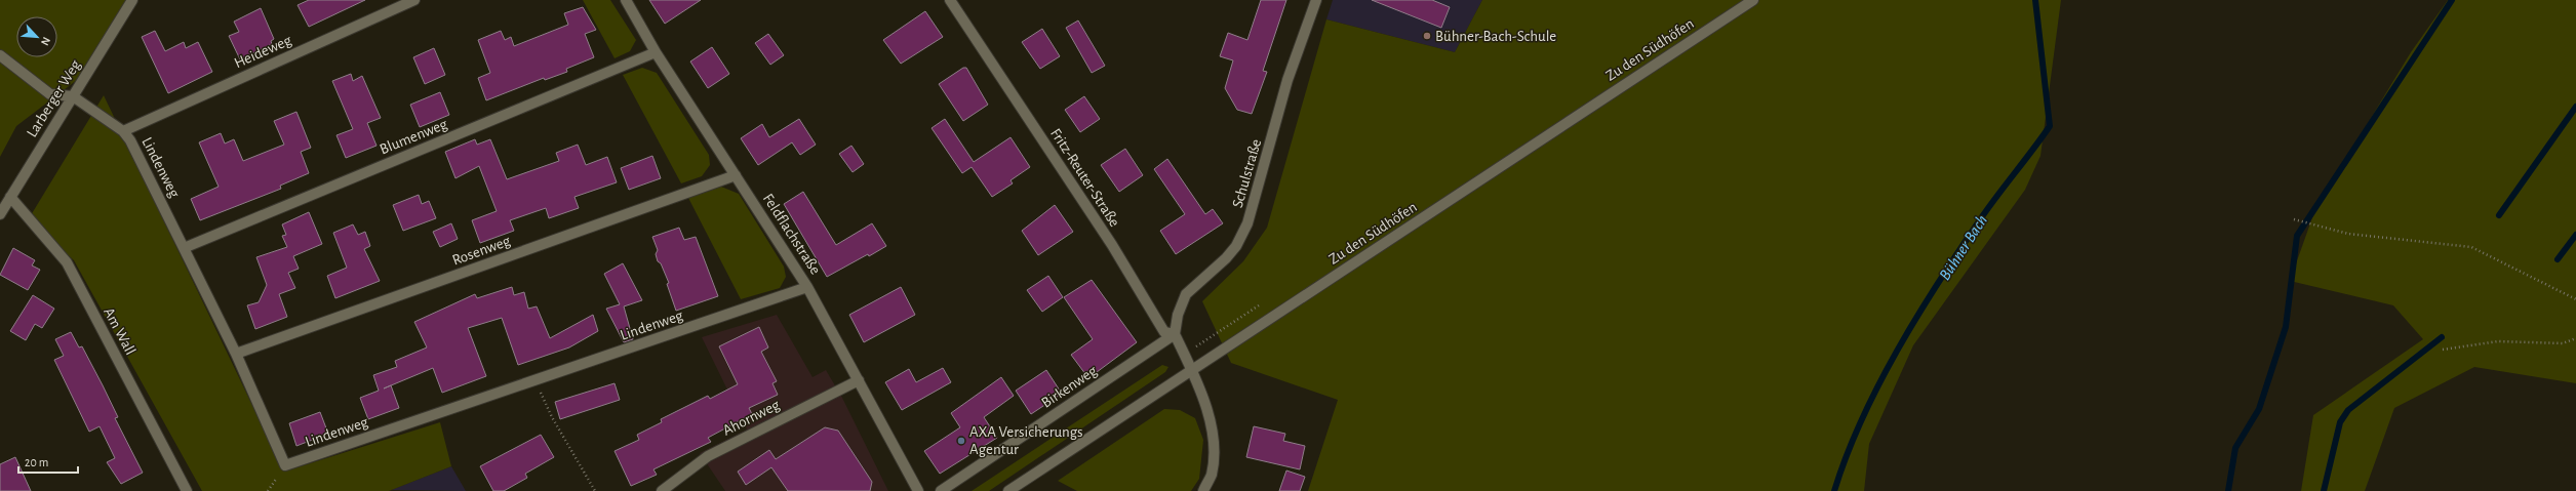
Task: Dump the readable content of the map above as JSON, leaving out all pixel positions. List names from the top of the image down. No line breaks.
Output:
{"streets":{"street":["Zu den Südhöfen","Heideweg","Larberger Weg","Blumenweg","Lindenweg","Schulstraße","Fritz-Reuter-Straße","Feldflachstraße","Rosenweg","Am Wall","Birkenweg","Ahornweg"]},"crossings":[["Zu den Südhöfen","Fritz-Reuter-Straße"],["Heideweg","Lindenweg"],["Larberger Weg","Lindenweg"],["Larberger Weg","Am Wall"],["Blumenweg","Lindenweg"],["Blumenweg","Feldflachstraße"],["Lindenweg","Feldflachstraße"],["Lindenweg","Rosenweg"],["Schulstraße","Fritz-Reuter-Straße"],["Schulstraße","Birkenweg"],["Fritz-Reuter-Straße","Birkenweg"],["Feldflachstraße","Rosenweg"],["Feldflachstraße","Ahornweg"]],"water":["Bühner Bach"],"places":["Bühner-Bach-Schule","AXA Versicherungs Agentur"],"scale_bar":"20 m","north":"bottom right"}
